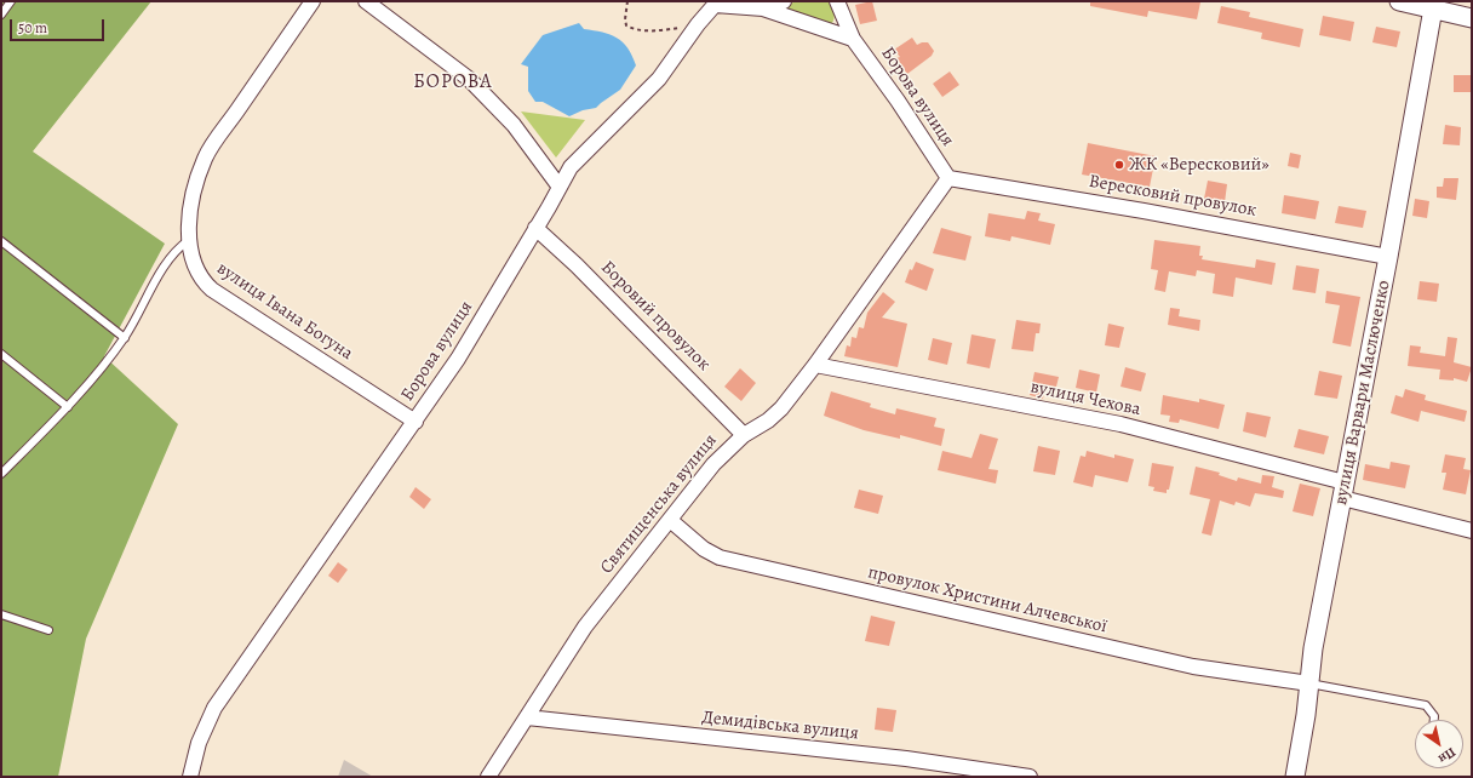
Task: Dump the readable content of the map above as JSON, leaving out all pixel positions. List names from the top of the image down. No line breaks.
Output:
{"streets":{"street":["Борова вулиця","Вересковий провулок","вулиця Івана Богуна","Боровий провулок","вулиця Варвари Маслюченко","вулиця Чехова","Святищенська вулиця","провулок Христини Алчевської","Демидівська вулиця"]},"crossings":[["Борова вулиця","Вересковий провулок"],["Борова вулиця","вулиця Івана Богуна"],["Борова вулиця","Боровий провулок"],["Борова вулиця","Святищенська вулиця"],["Вересковий провулок","вулиця Варвари Маслюченко"],["Вересковий провулок","Святищенська вулиця"],["Боровий провулок","Святищенська вулиця"],["вулиця Варвари Маслюченко","вулиця Чехова"],["вулиця Варвари Маслюченко","провулок Христини Алчевської"],["вулиця Чехова","Святищенська вулиця"],["Святищенська вулиця","провулок Христини Алчевської"],["Святищенська вулиця","Демидівська вулиця"]],"districts":["БОРОВА"],"places":["ЖК «Вересковий»"],"scale_bar":"50 m","north":"bottom right"}
